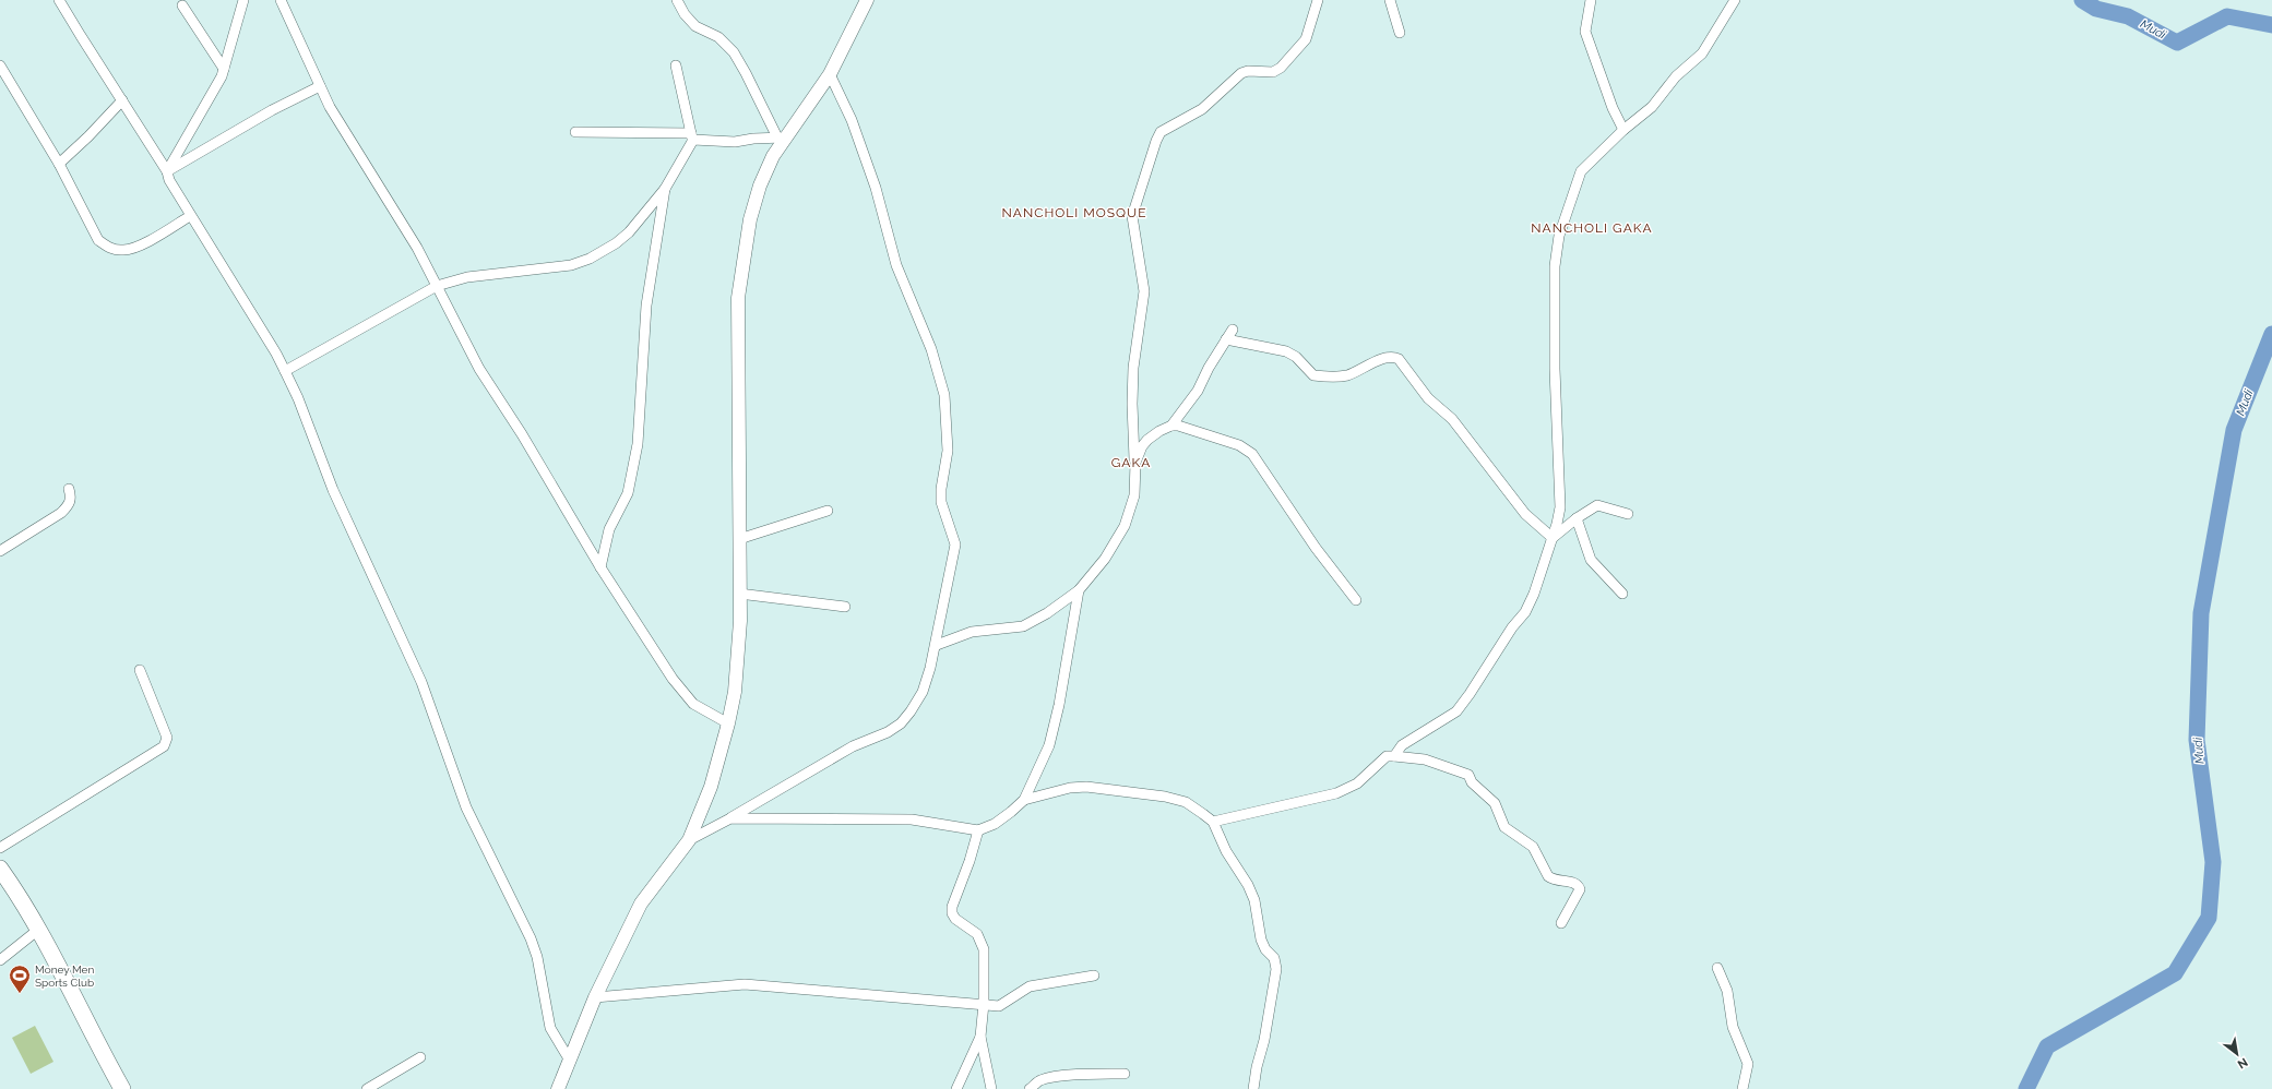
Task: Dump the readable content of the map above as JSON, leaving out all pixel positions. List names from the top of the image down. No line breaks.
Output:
{"districts":["NANCHOLI MOSQUE","NANCHOLI GAKA","GAKA"],"water":["Mudi"],"places":{"sports":["Money Men Sports Club"]},"north":"bottom right"}
